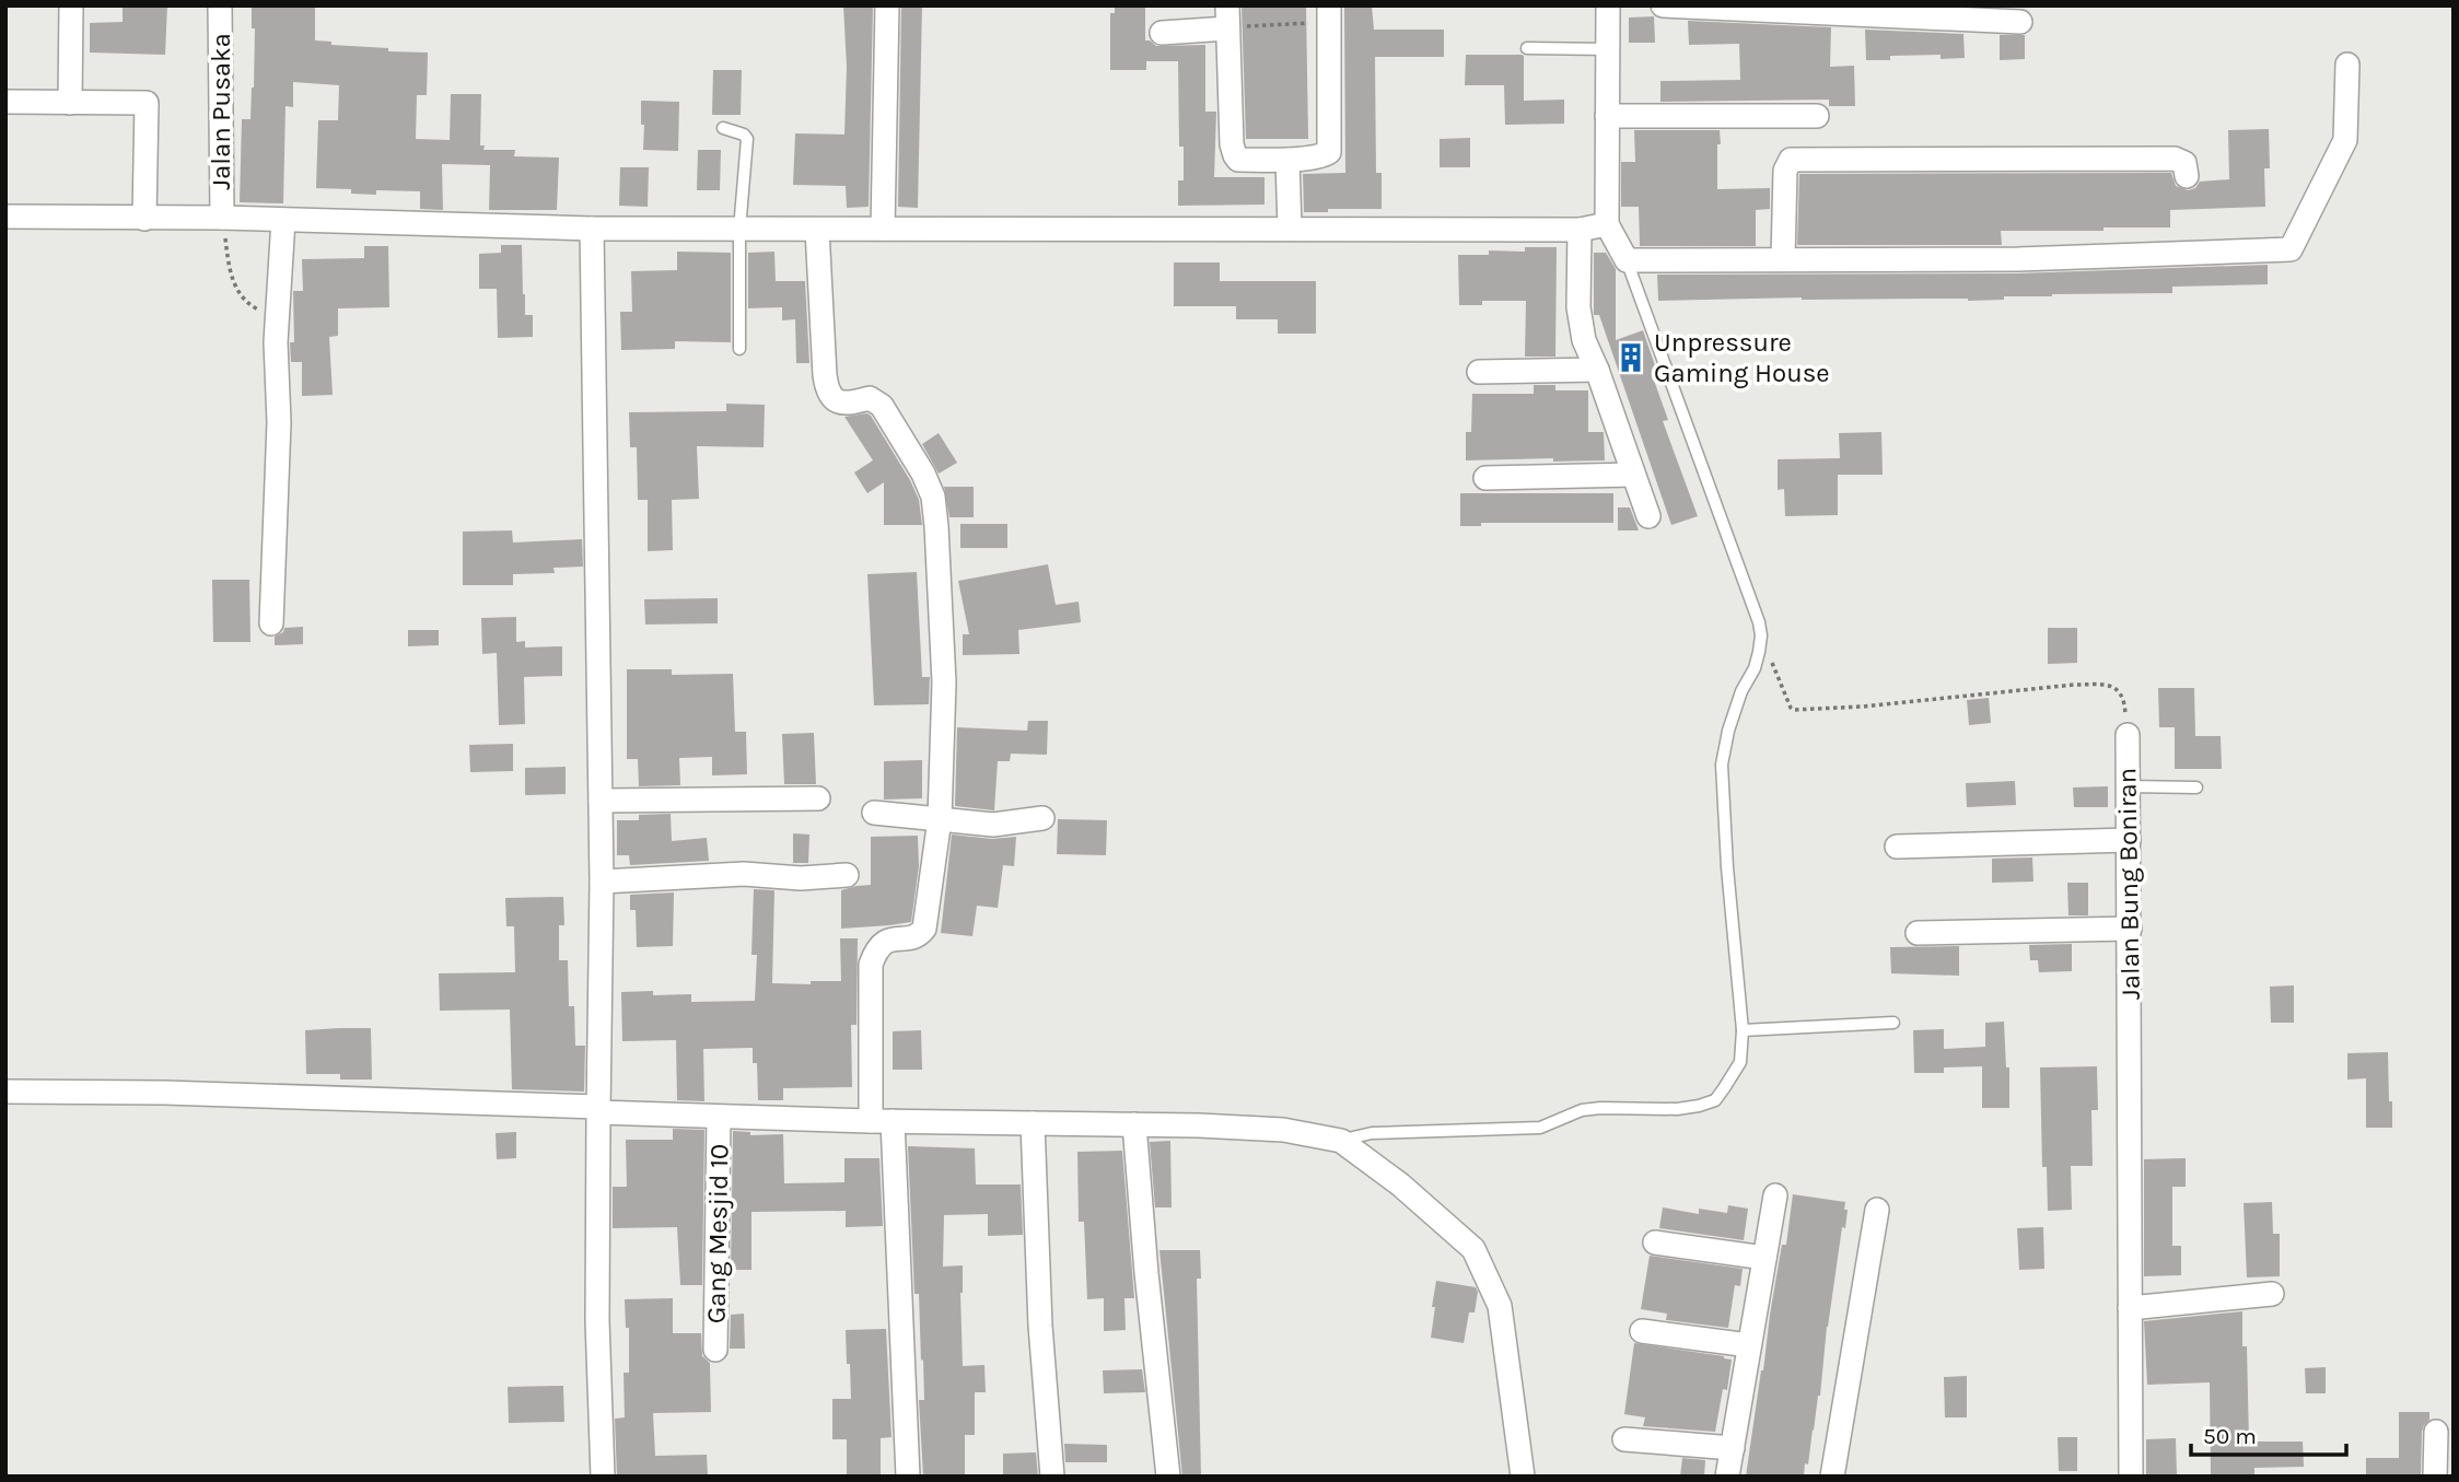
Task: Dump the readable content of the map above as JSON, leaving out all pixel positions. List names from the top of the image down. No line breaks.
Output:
{"streets":{"street":["Jalan Pusaka","Jalan Bung Boniran","Gang Mesjid 10"]},"places":{"building":["Unpressure Gaming House"]},"scale_bar":"50 m"}
